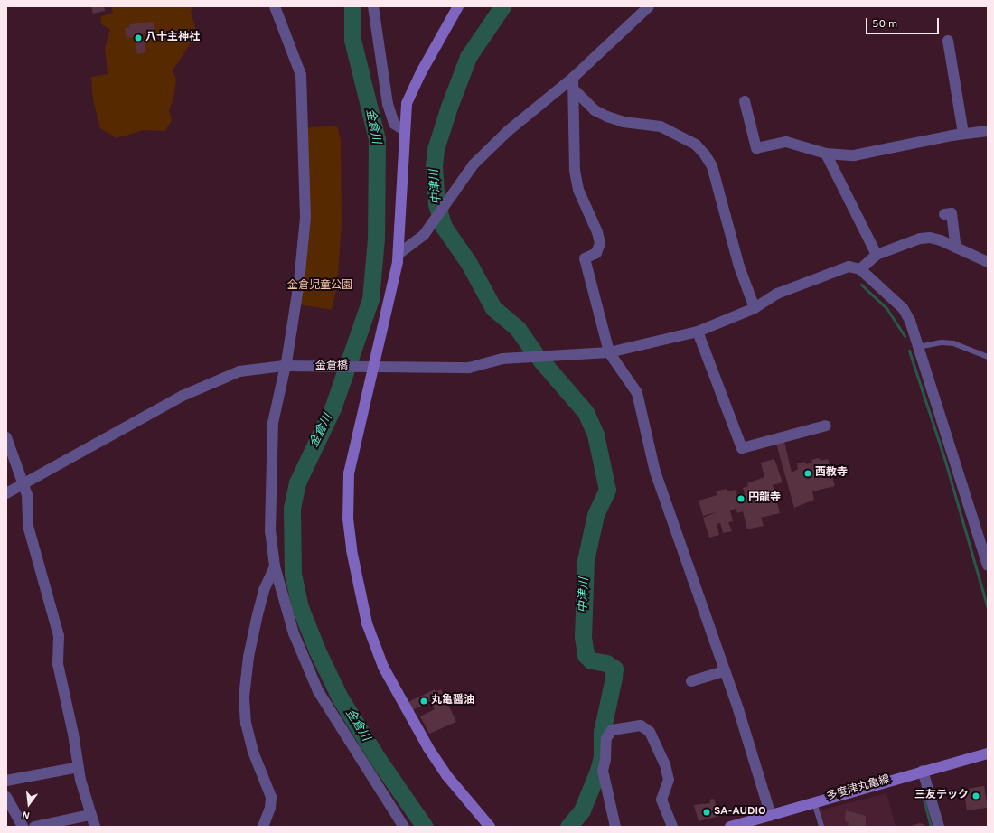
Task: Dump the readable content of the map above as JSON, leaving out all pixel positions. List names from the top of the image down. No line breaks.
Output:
{"streets":{"street":["金倉橋","多度津丸亀線"]},"water":["金倉川","中津川"],"parks":["金倉児童公園"],"places":["八十主神社","西教寺","円龍寺","丸亀醤油","三友テック","SA-AUDIO"],"scale_bar":"50 m","north":"bottom"}
